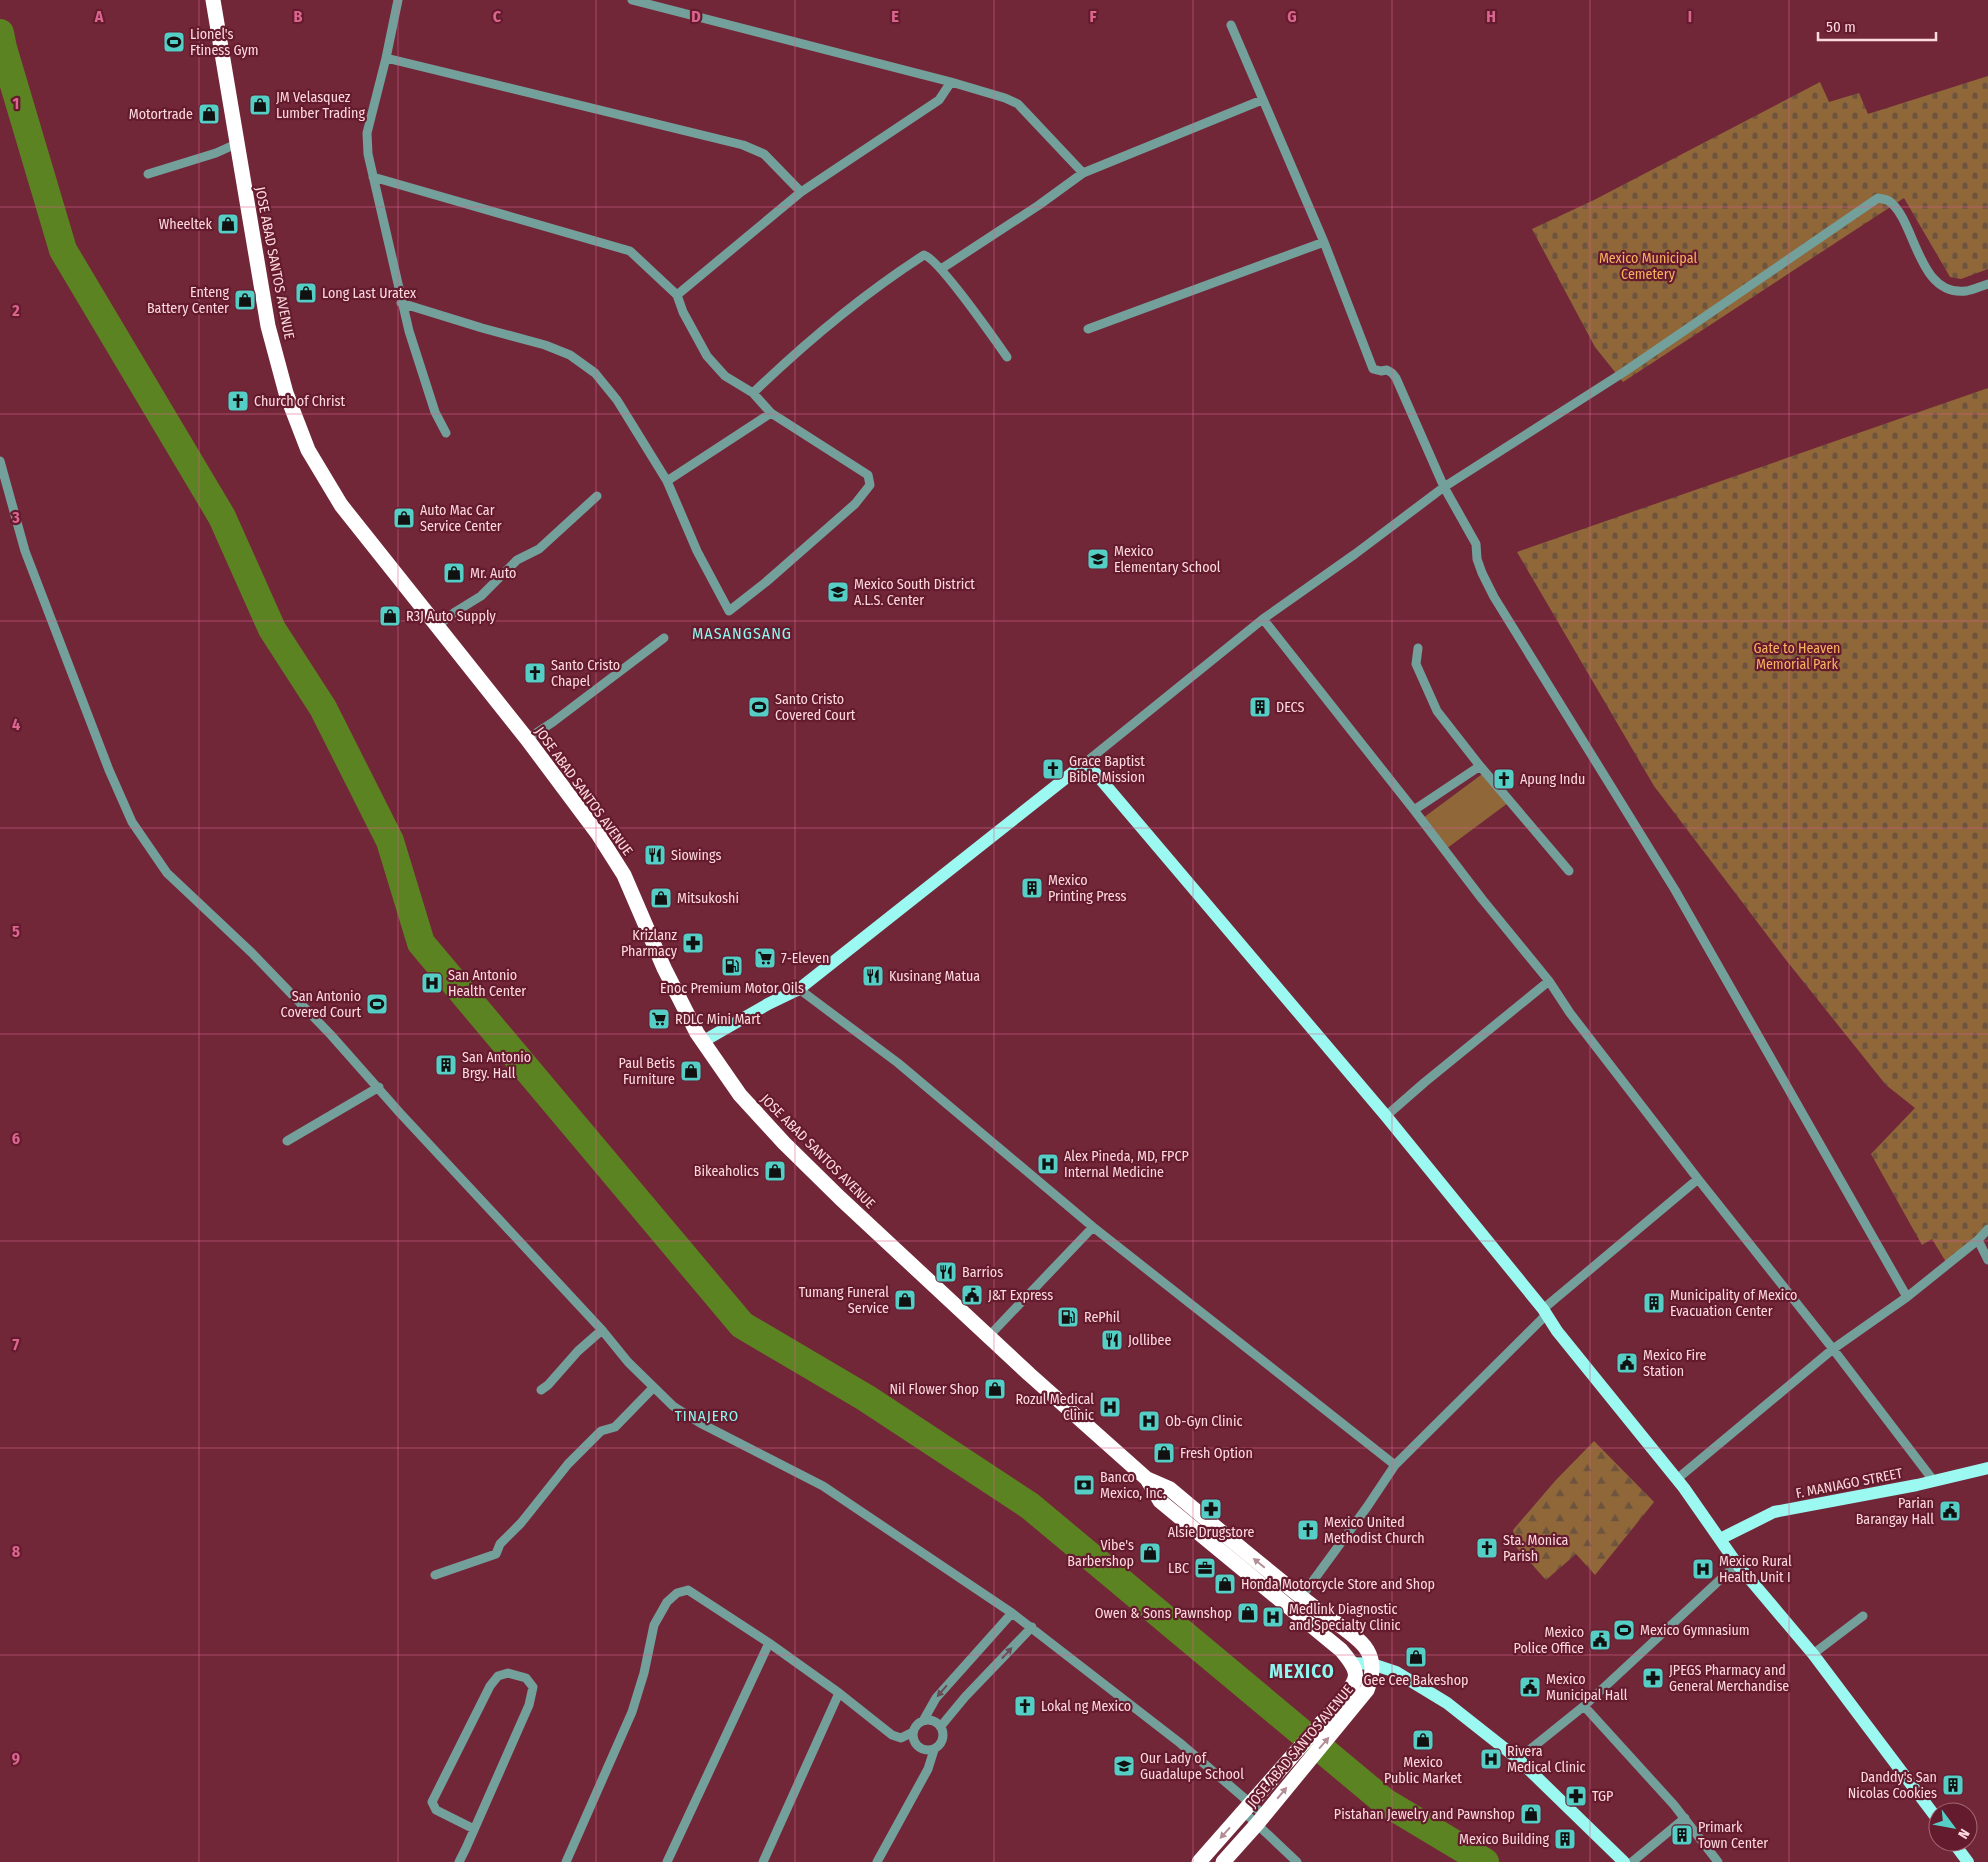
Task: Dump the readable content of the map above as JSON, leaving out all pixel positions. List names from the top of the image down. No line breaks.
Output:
{"streets":{"highway":["JOSE ABAD SANTOS AVENUE"],"main road":["F. MANIAGO STREET"]},"districts":["MASANGSANG","TINAJERO","MEXICO"],"parks":["Mexico Municipal Cemetery","Gate to Heaven Memorial Park"],"places":{"sports":["Lionel's Ftiness Gym","Santo Cristo Covered Court","San Antonio Covered Court","Mexico Gymnasium"],"shop":["JM Velasquez Lumber Trading","Motortrade","Wheeltek","Long Last Uratex","Enteng Battery Center","Auto Mac Car Service Center","Mr. Auto","R3J Auto Supply","Mitsukoshi","Paul Betis Furniture","Bikeaholics","Tumang Funeral Service","Nil Flower Shop","Fresh Option","Vibe's Barbershop","Honda Motorcycle Store and Shop","Owen & Sons Pawnshop","Gee Cee Bakeshop","Mexico Public Market","Pistahan Jewelry and Pawnshop"],"church":["Church of Christ","Santo Cristo Chapel","Grace Baptist Bible Mission","Apung Indu","Mexico United Methodist Church","Sta. Monica Parish","Lokal ng Mexico"],"school or university":["Mexico Elementary School","Mexico South District A.L.S. Center","Our Lady of Guadalupe School"],"building":["DECS","Mexico Printing Press","San Antonio Brgy. Hall","Municipality of Mexico Evacuation Center","Danddy's San Nicolas Cookies","Primark Town Center","Mexico Building"],"restaurant":["Siowings","Kusinang Matua","Barrios","Jollibee"],"pharmacy":["Krizlanz Pharmacy","Alsie Drugstore","JPEGS Pharmacy and General Merchandise","TGP"],"supermarket":["7-Eleven","RDLC Mini Mart"],"fuel station":["Enoc Premium Motor Oils","RePhil"],"hospital":["San Antonio Health Center","Alex Pineda, MD, FPCP Internal Medicine","Rozul Medical Clinic","Ob-Gyn Clinic","Mexico Rural Health Unit I","Medlink Diagnostic and Specialty Clinic","Rivera Medical Clinic"],"public building":["J&T Express","Mexico Fire Station","Parian Barangay Hall","Mexico Police Office","Mexico Municipal Hall"],"bank":["Banco Mexico, Inc."],"office":["LBC"]},"scale_bar":"50 m","north":"bottom right","grid":{"columns":["A","B","C","D","E","F","G","H","I"],"rows":["1","2","3","4","5","6","7","8","9"]}}
